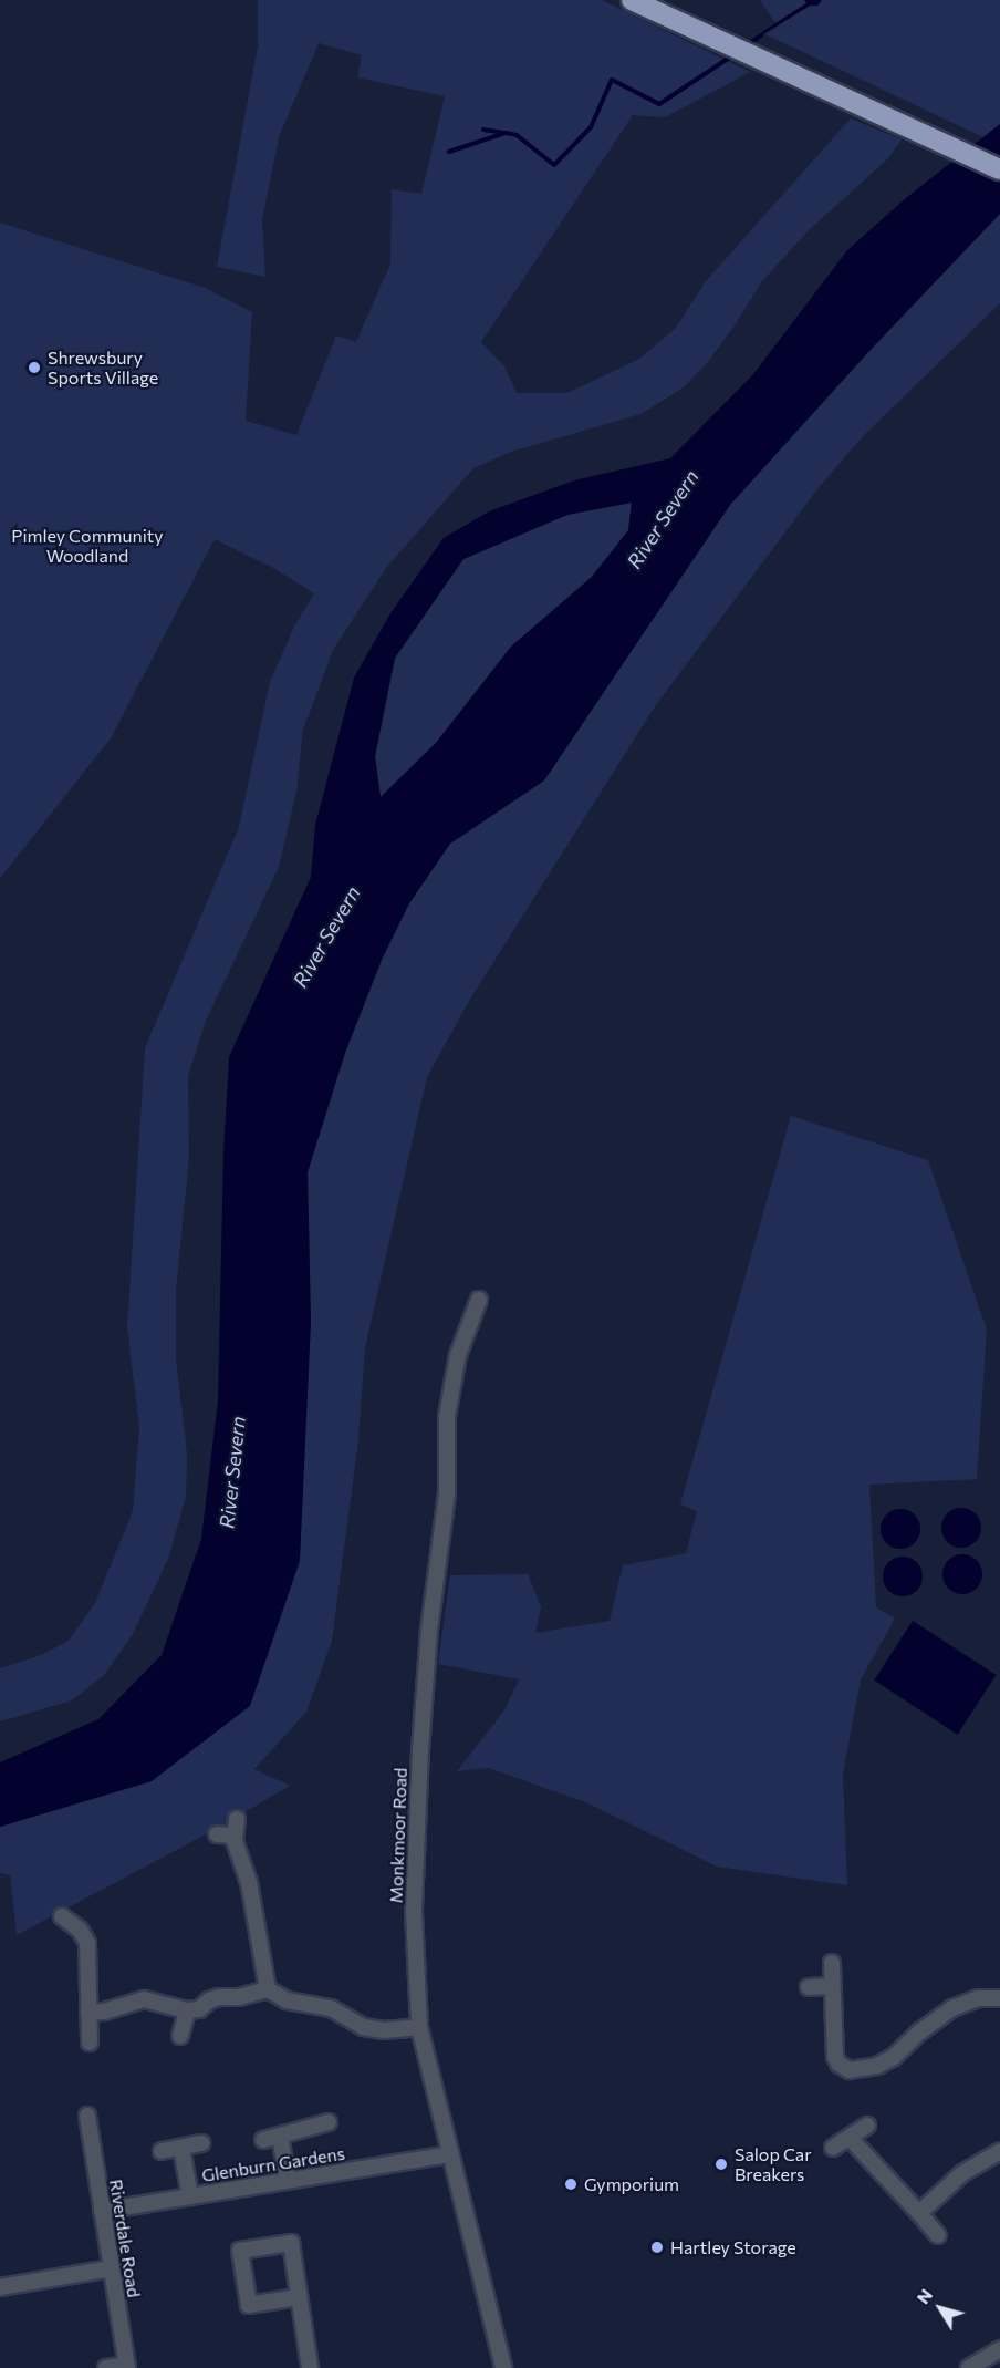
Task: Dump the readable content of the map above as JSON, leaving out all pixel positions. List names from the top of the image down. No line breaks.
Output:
{"streets":{"street":["Monkmoor Road","Glenburn Gardens","Riverdale Road"]},"crossings":[["Monkmoor Road","Glenburn Gardens"],["Glenburn Gardens","Riverdale Road"]],"water":["River Severn"],"parks":["Pimley Community Woodland"],"places":["Shrewsbury Sports Village","Salop Car Breakers","Gymporium","Hartley Storage"],"north":"top left"}
